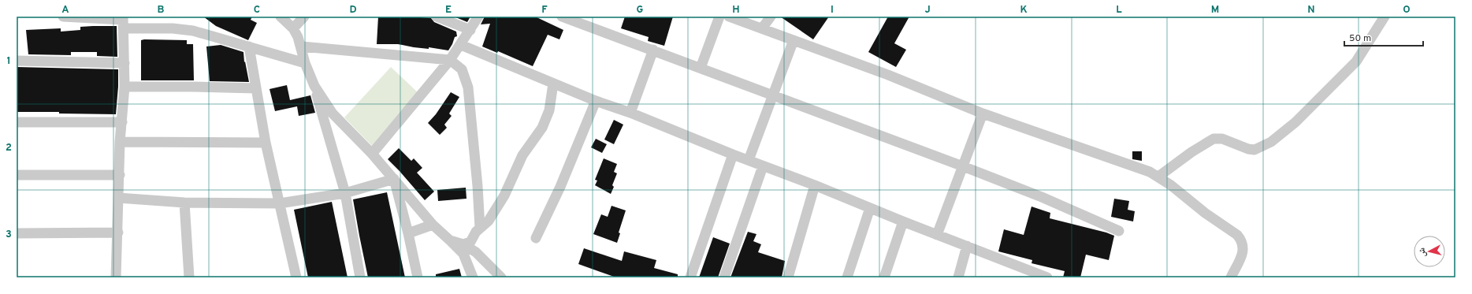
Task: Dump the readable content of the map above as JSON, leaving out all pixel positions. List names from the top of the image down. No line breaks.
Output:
{"scale_bar":"50 m","north":"left","grid":{"columns":["A","B","C","D","E","F","G","H","I","J","K","L","M","N","O"],"rows":["1","2","3"]}}
